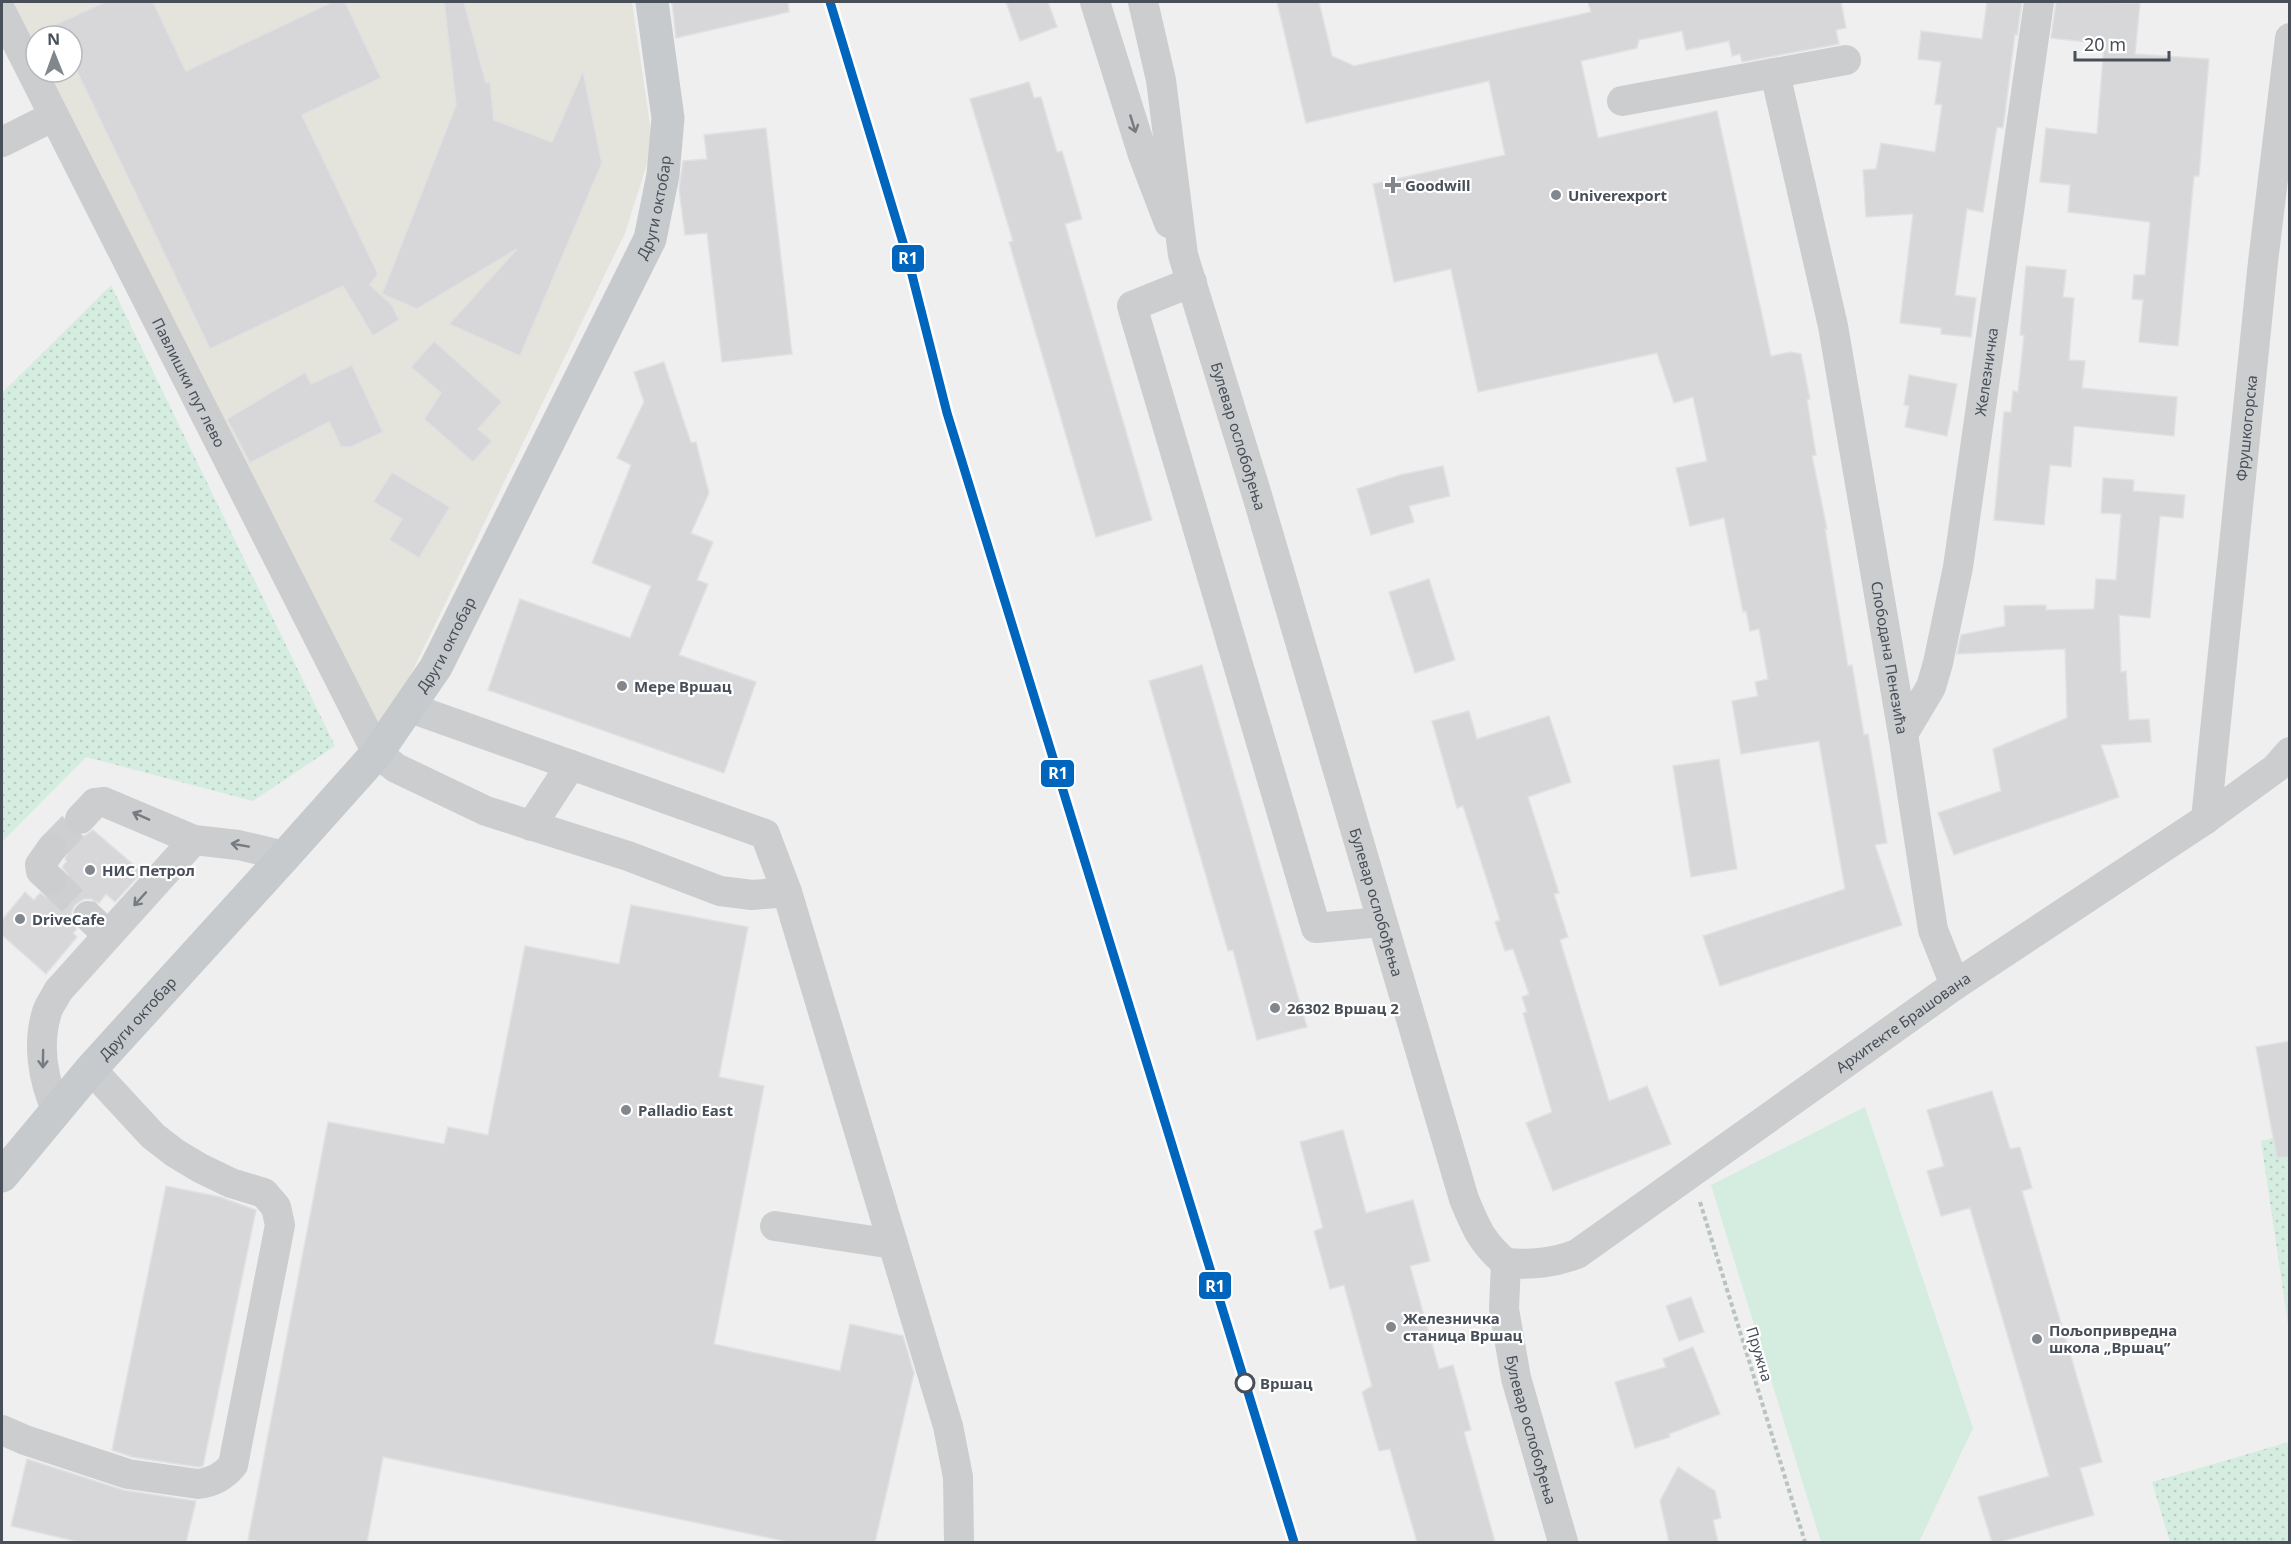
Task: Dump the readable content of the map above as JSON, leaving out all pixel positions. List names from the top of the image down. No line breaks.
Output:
{"streets":{"main road":["Други октобар"],"street":["Железничка","Павлишки пут лево","Фрушкогорска","Булевар ослобођења","Слободана Пенезића","Архитекте Брашована"],"path":["Пружна"]},"crossings":[["Други октобар","Павлишки пут лево"],["Железничка","Слободана Пенезића"],["Фрушкогорска","Архитекте Брашована"],["Булевар ослобођења","Архитекте Брашована"],["Слободана Пенезића","Архитекте Брашована"],["Архитекте Брашована","Пружна"]],"places":{"health":["Goodwill"],"other":["Univerexport","Мере Вршац","НИС Петрол","DriveCafe","26302 Вршац 2","Palladio East","Железничка станица Вршац","Пољопривредна школа „Вршац”","Вршац"]},"lines":["transit line R1"],"scale_bar":"20 m","north":"top"}
